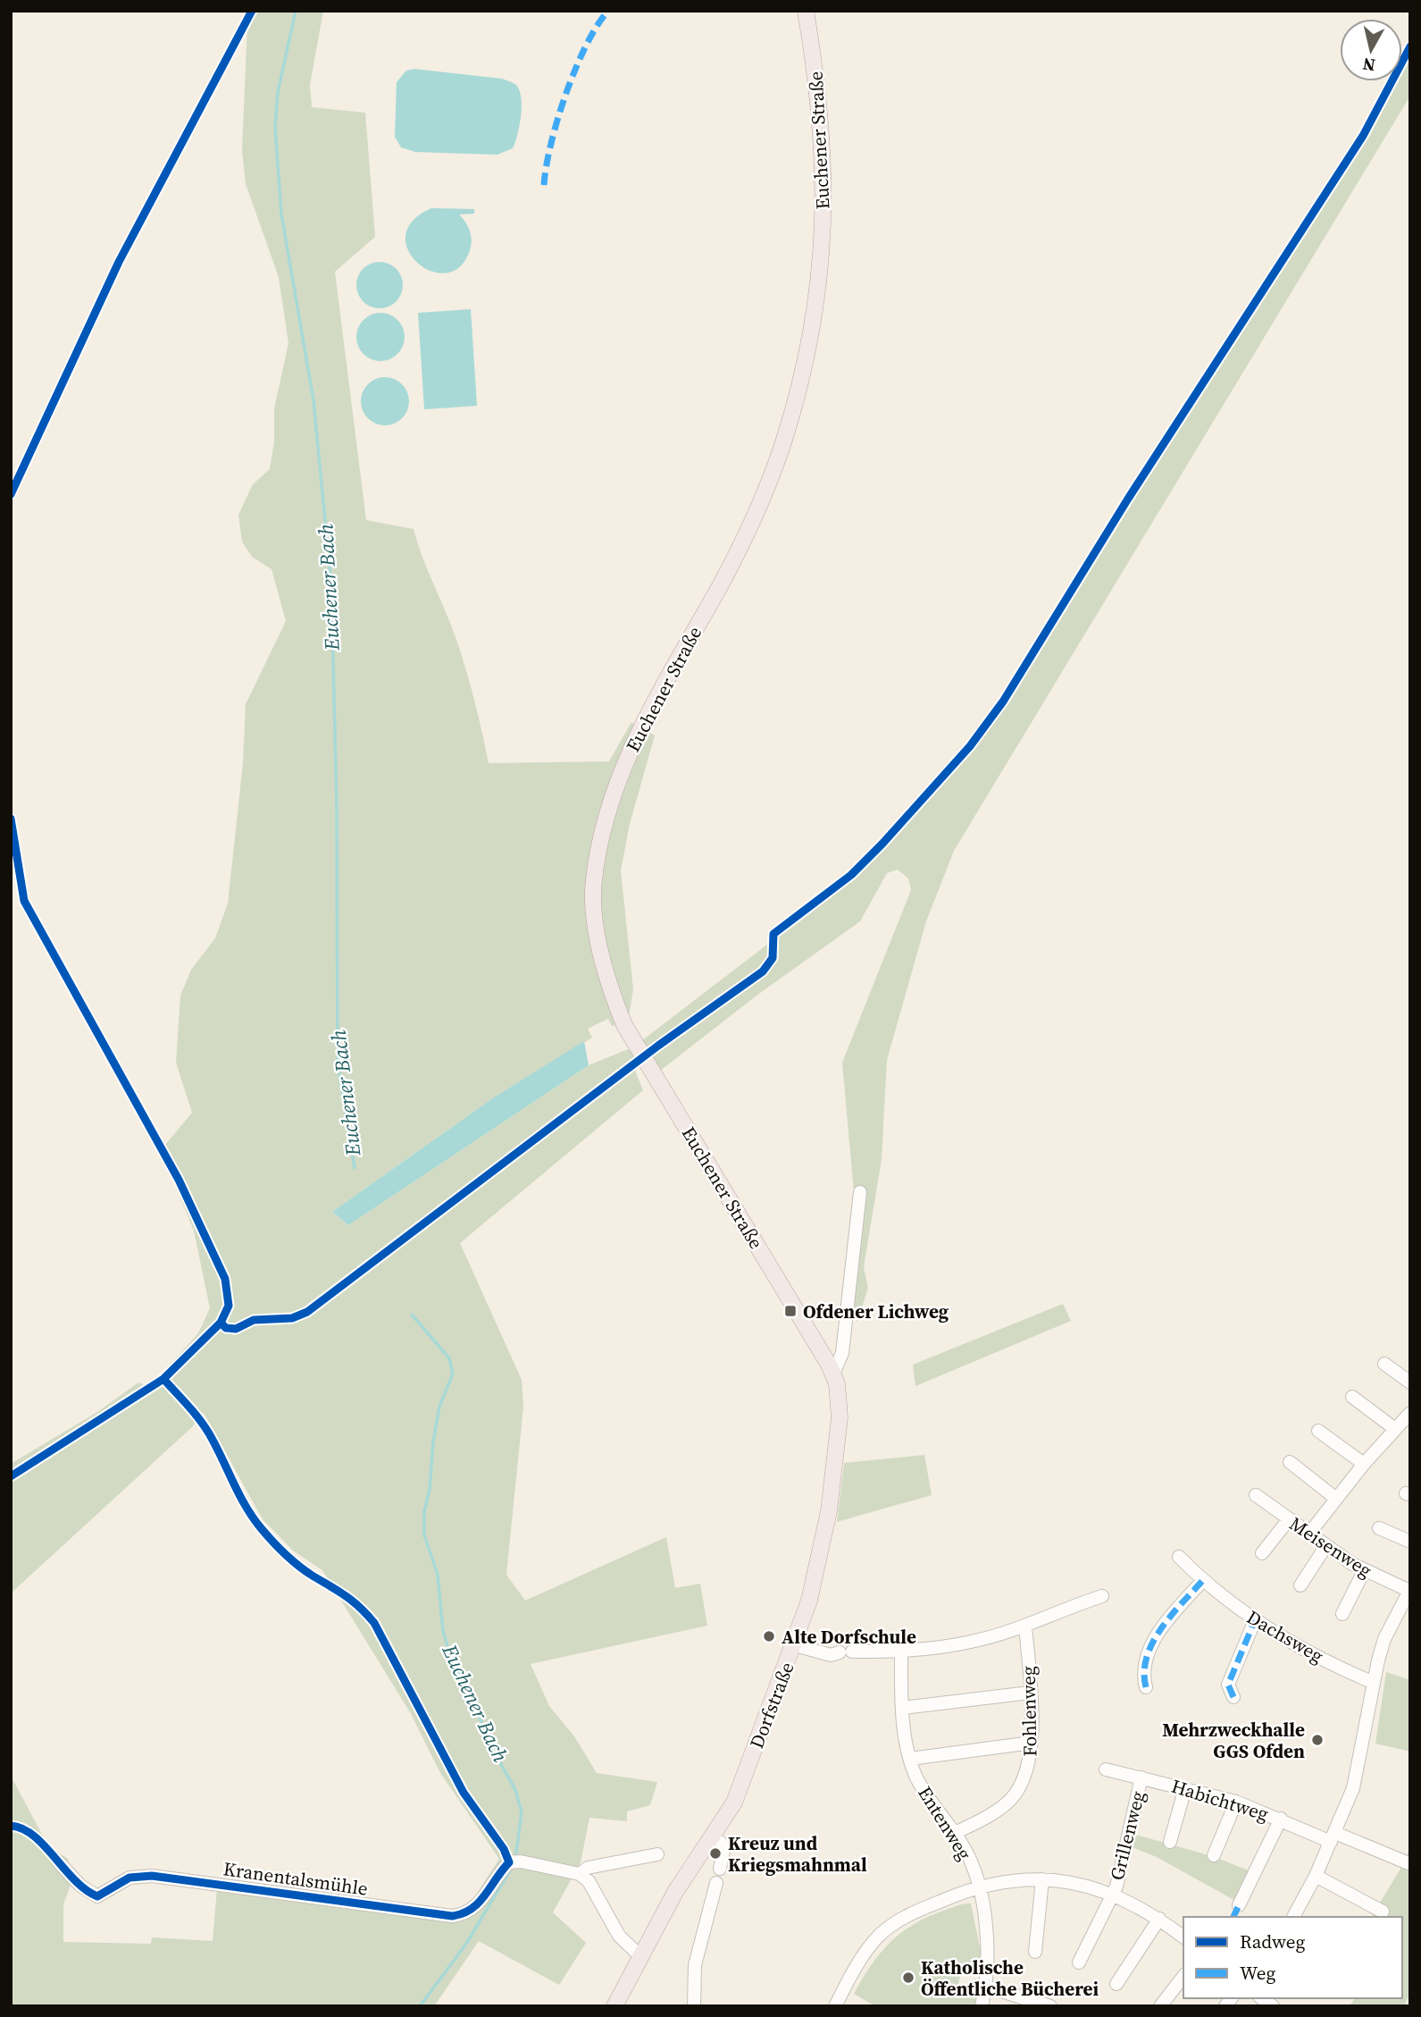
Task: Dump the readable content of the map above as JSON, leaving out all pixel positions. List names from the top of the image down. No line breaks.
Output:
{"streets":{"main road":["Euchener Straße","Dorfstraße"],"street":["Meisenweg","Dachsweg","Fohlenweg","Habichtweg","Entenweg","Grillenweg","Kranentalsmühle"]},"crossings":[["Euchener Straße","Dorfstraße"],["Fohlenweg","Entenweg"],["Habichtweg","Grillenweg"]],"water":["Euchener Bach"],"places":{"transit":["Ofdener Lichweg"],"other":["Alte Dorfschule","Mehrzweckhalle GGS Ofden","Kreuz und Kriegsmahnmal","Katholische Öffentliche Bücherei"]},"legend":["Radweg","Weg"],"north":"bottom"}
